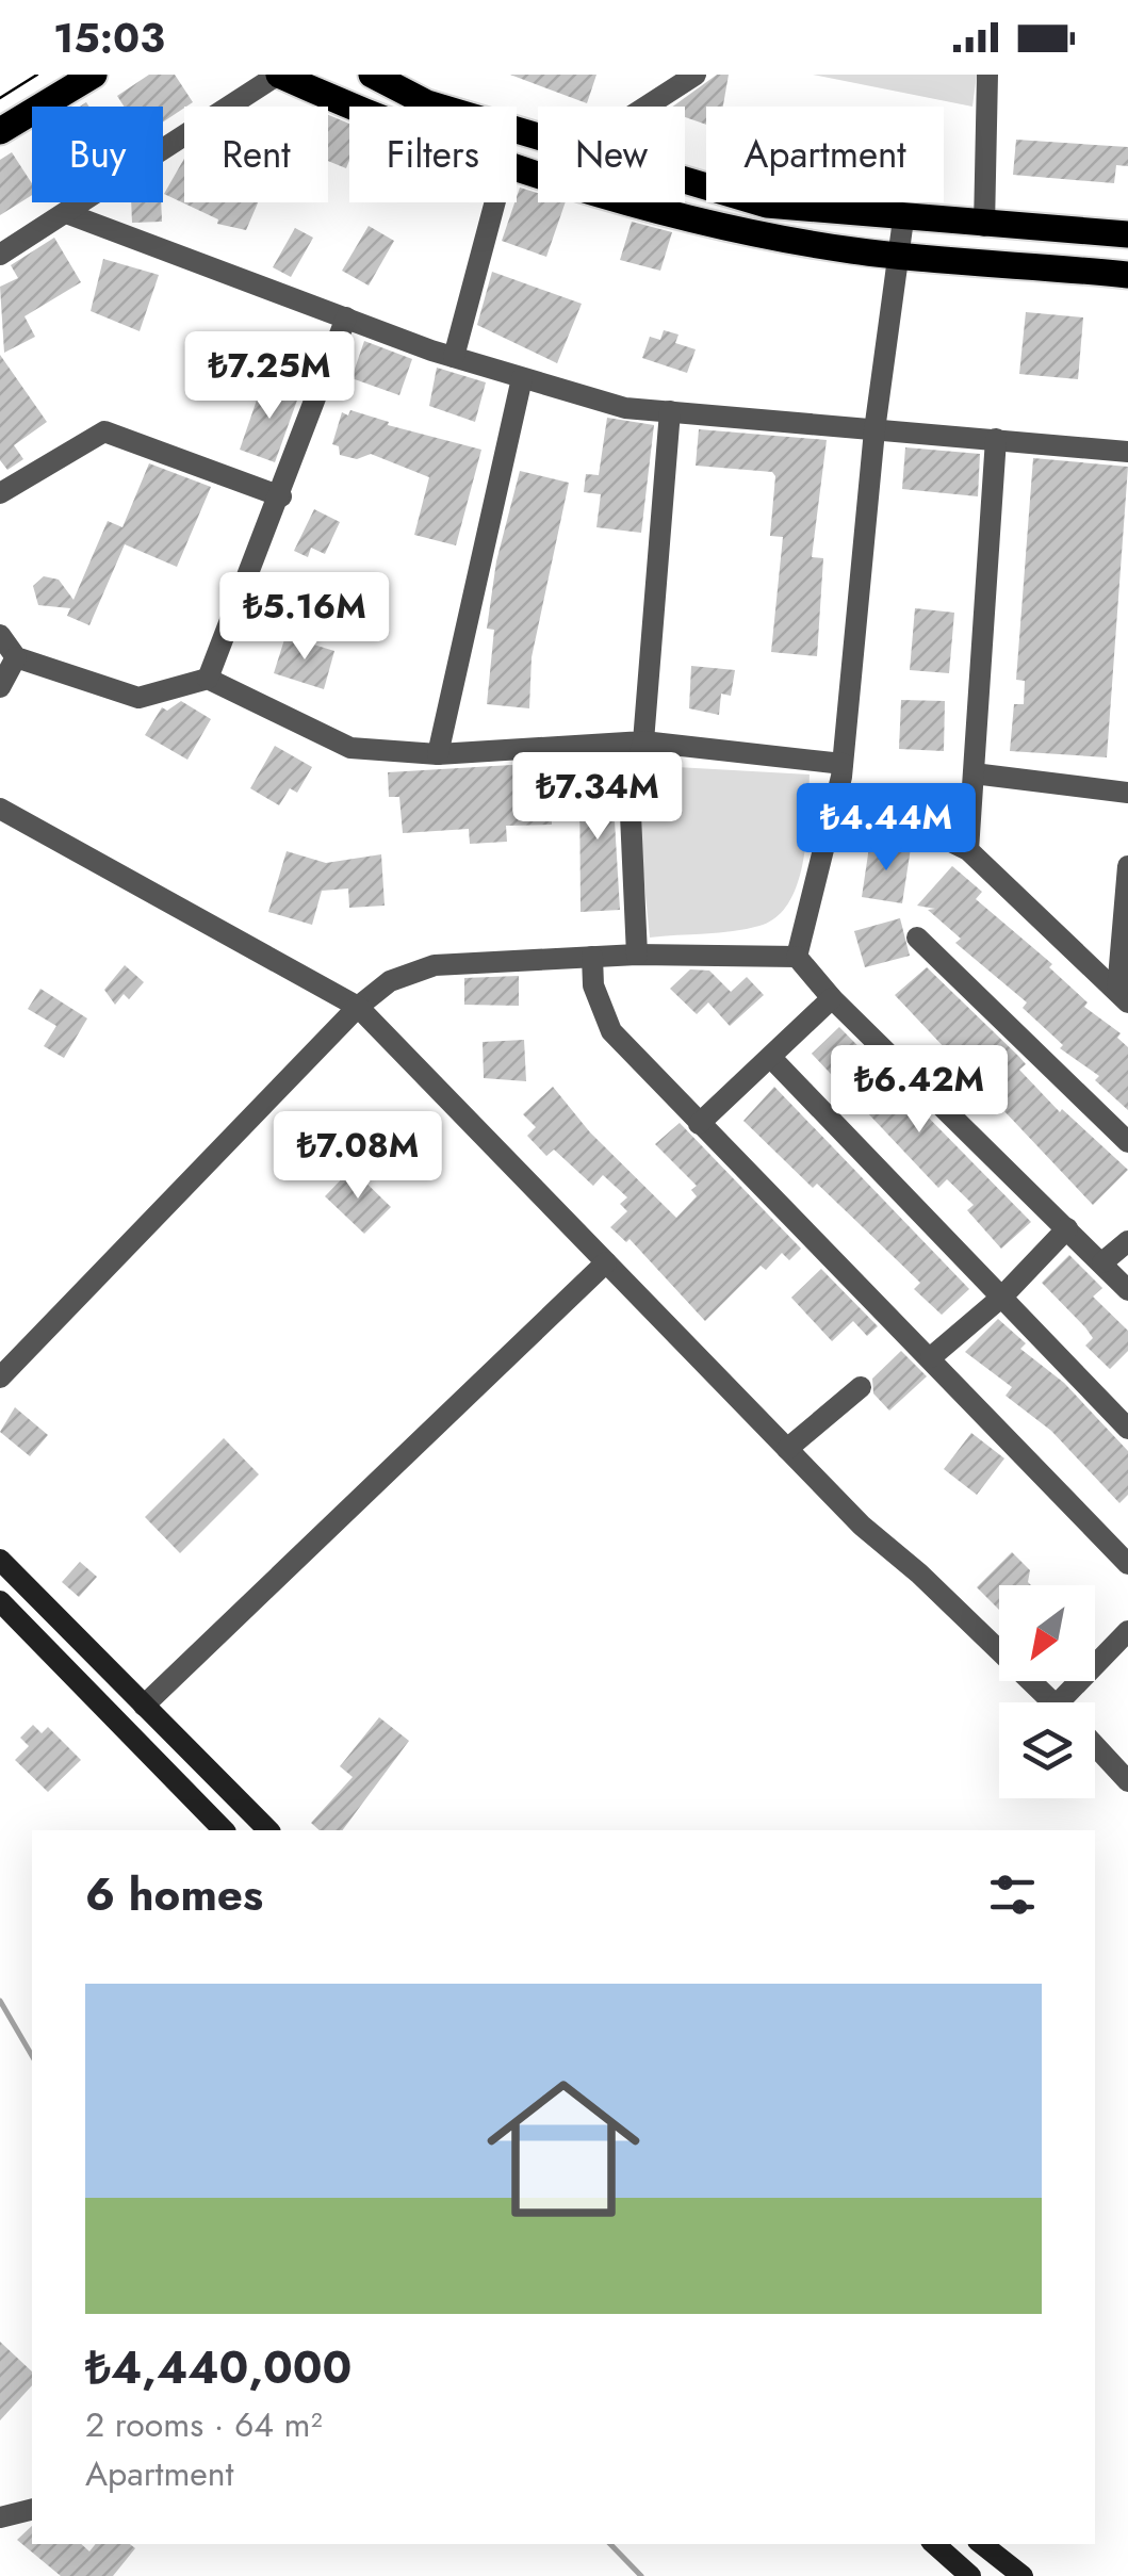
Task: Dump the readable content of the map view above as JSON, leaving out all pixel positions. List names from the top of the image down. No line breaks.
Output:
{"north":"bottom left","page":{"status":"15:03","chip":["Buy","Rent","Filters","New","Apartment"],"price":["₺7.25M","₺5.16M","₺7.34M","₺4.44M","₺6.42M","₺7.08M"],"heading":"6 homes","list":[{"name":"₺4,440,000","note":"2 rooms · 64 m² · Apartment"}]}}
